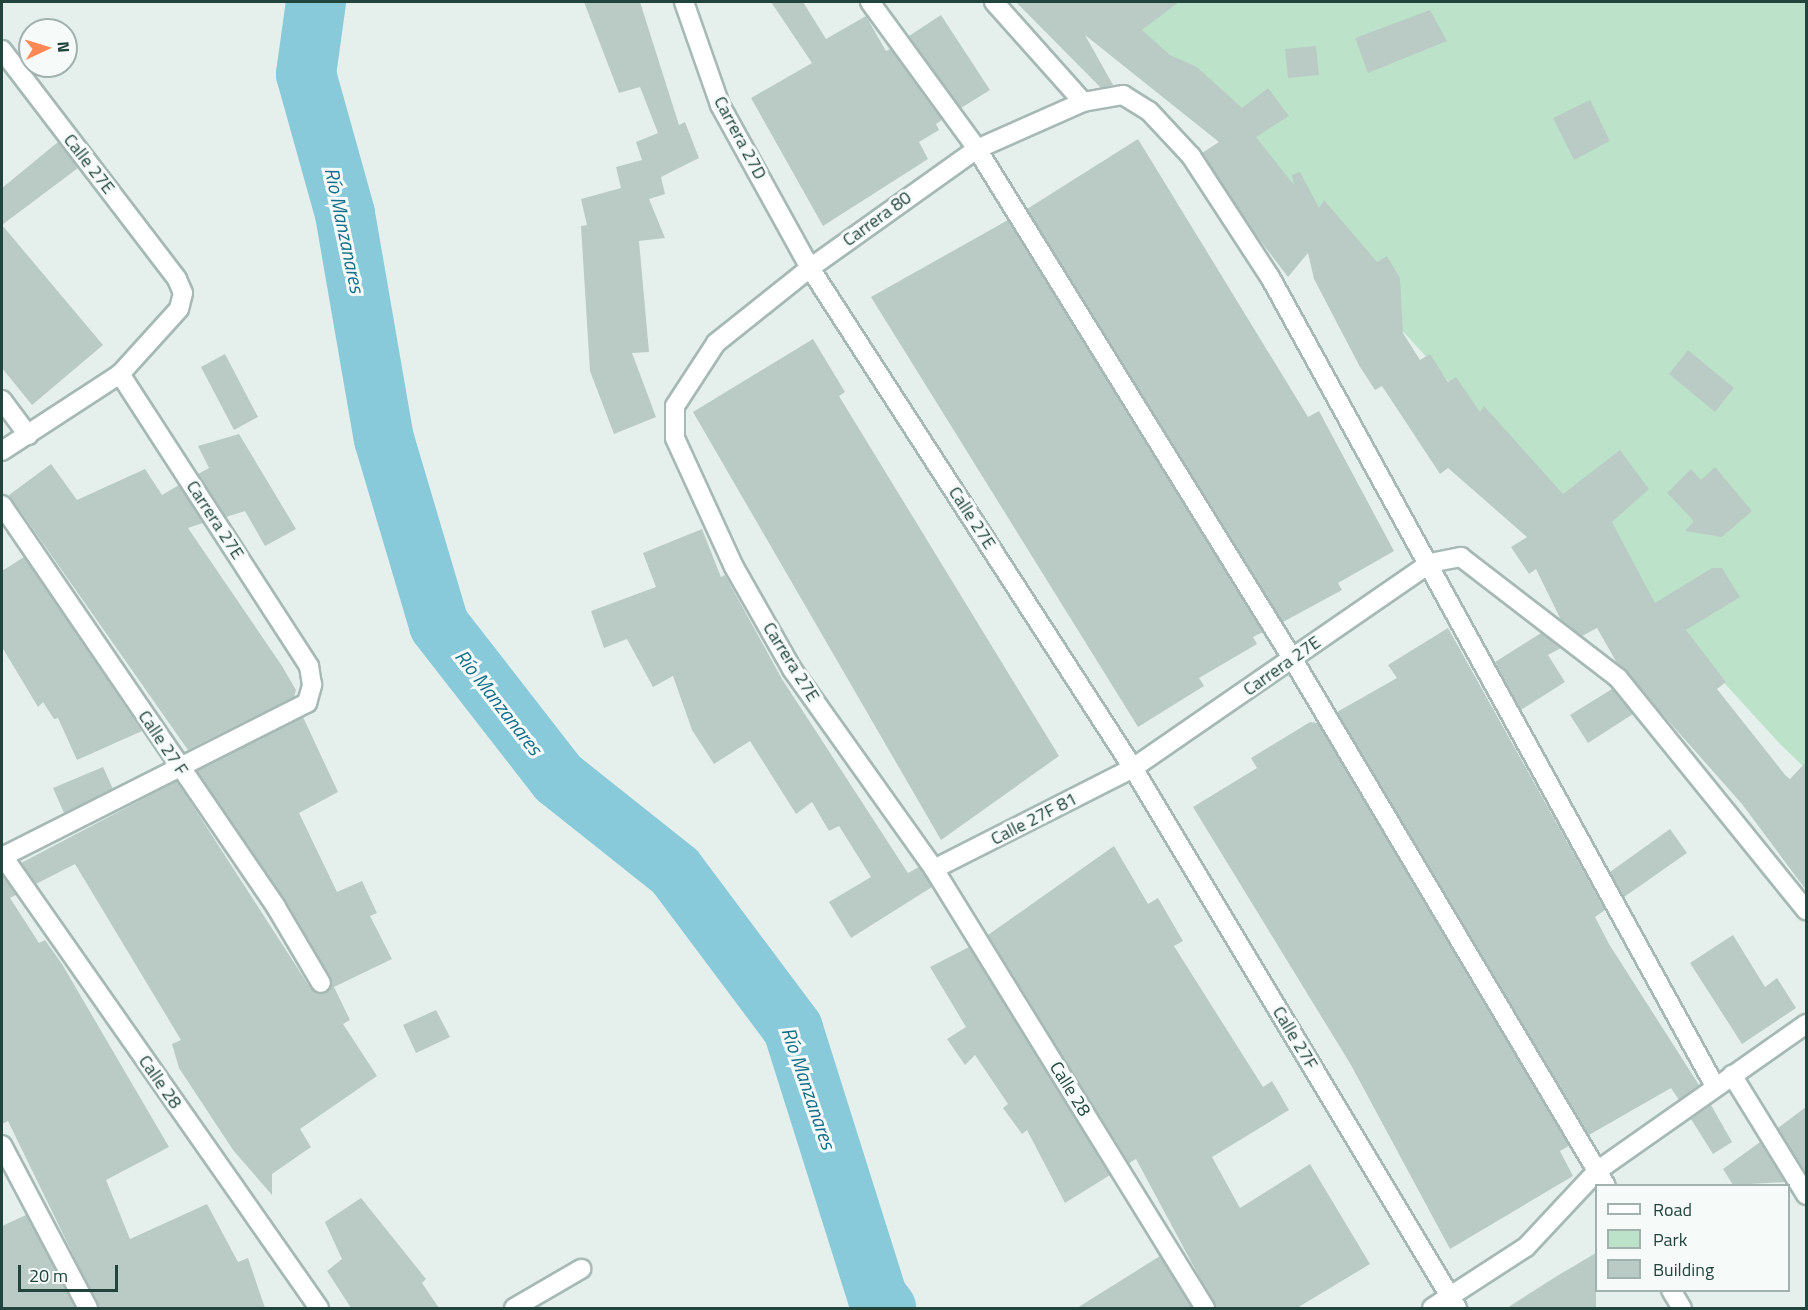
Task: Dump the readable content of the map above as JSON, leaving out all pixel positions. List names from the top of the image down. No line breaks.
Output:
{"streets":{"street":["Carrera 27D","Calle 27E","Carrera 80","Carrera 27E","Calle 27 F","Calle 27F 81","Calle 27F","Calle 28"]},"crossings":[["Carrera 27D","Calle 27E"],["Carrera 27D","Carrera 80"],["Calle 27E","Carrera 80"],["Calle 27E","Carrera 27E"],["Calle 27E","Calle 27F 81"],["Calle 27E","Calle 27F"],["Carrera 80","Carrera 27E"],["Carrera 27E","Calle 27 F"],["Carrera 27E","Calle 27F 81"],["Carrera 27E","Calle 27F"],["Carrera 27E","Calle 28"],["Calle 27F 81","Calle 27F"],["Calle 27F 81","Calle 28"]],"water":["Río Manzanares"],"legend":["Road","Park","Building"],"scale_bar":"20 m","north":"right"}
